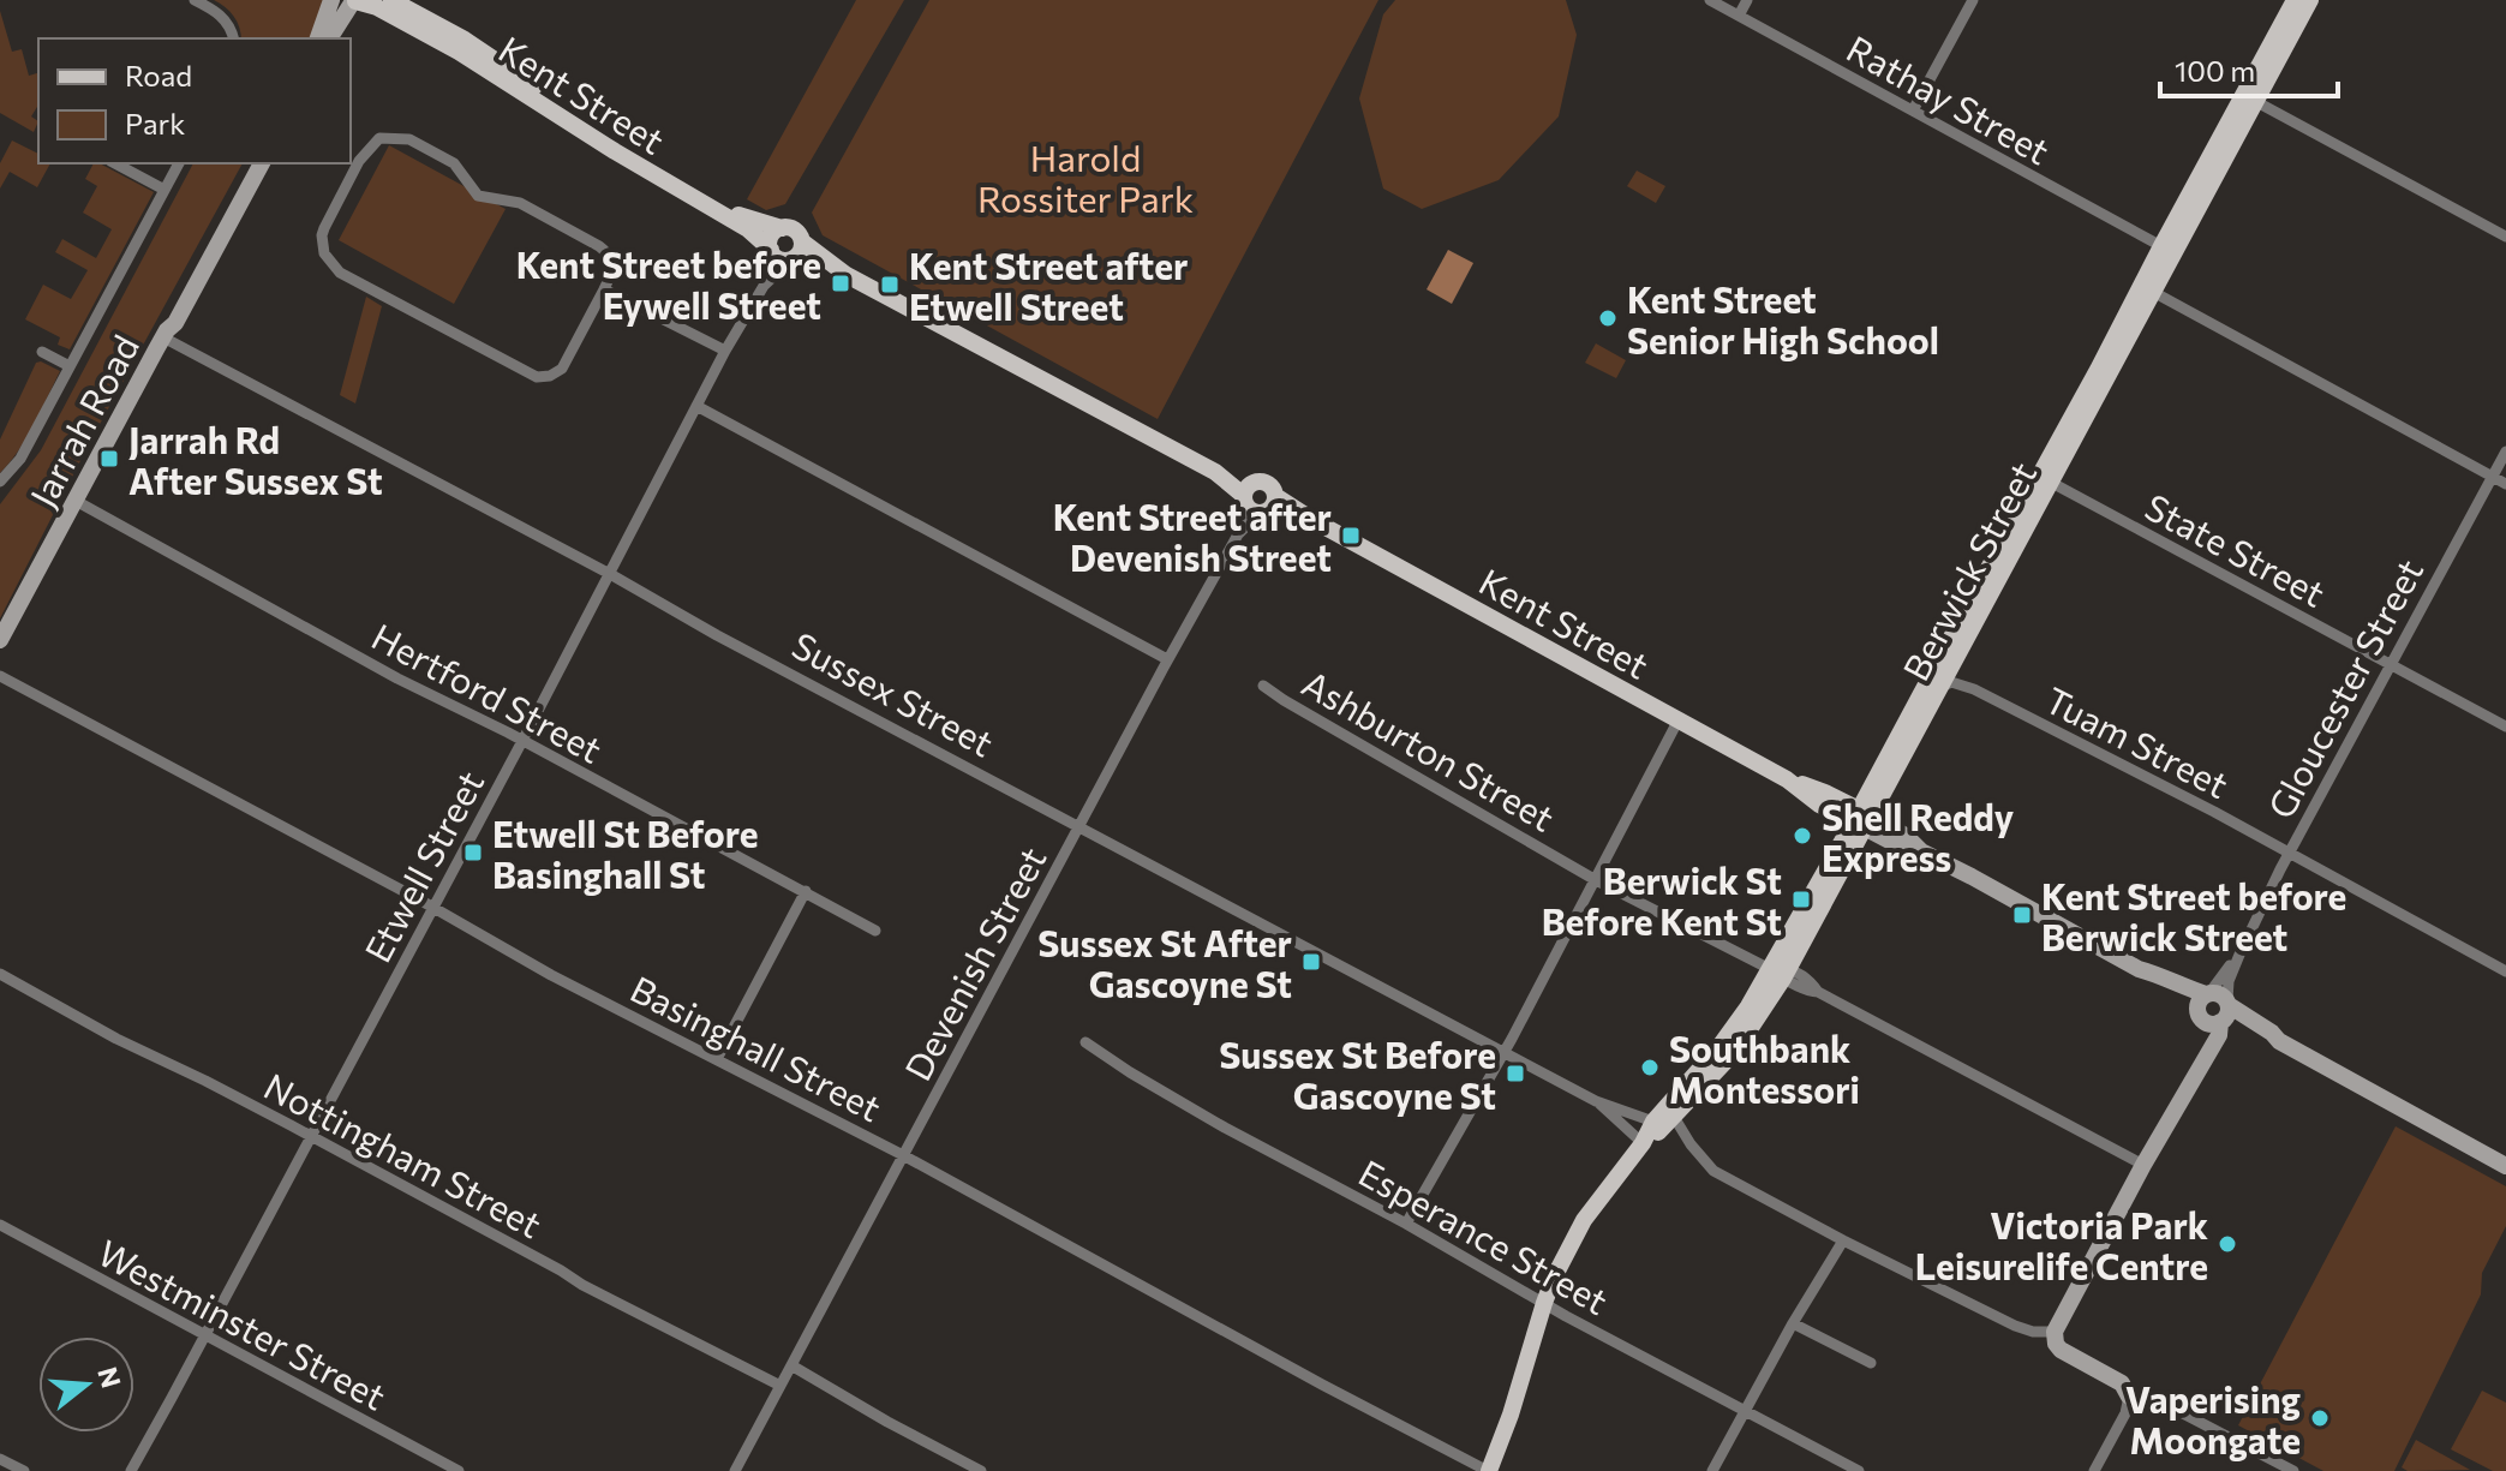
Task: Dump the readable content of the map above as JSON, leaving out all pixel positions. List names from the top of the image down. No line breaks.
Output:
{"streets":{"main road":["Kent Street","Berwick Street"],"street":["Rathay Street","Jarrah Road","State Street","Gloucester Street","Hertford Street","Sussex Street","Tuam Street","Ashburton Street","Etwell Street","Devenish Street","Basinghall Street","Nottingham Street","Esperance Street","Westminster Street"]},"crossings":[["Kent Street","Berwick Street"],["Kent Street","Gloucester Street"],["Kent Street","Etwell Street"],["Kent Street","Devenish Street"],["Rathay Street","Berwick Street"],["Jarrah Road","Hertford Street"],["Jarrah Road","Sussex Street"],["State Street","Berwick Street"],["State Street","Gloucester Street"],["Berwick Street","Sussex Street"],["Berwick Street","Tuam Street"],["Berwick Street","Ashburton Street"],["Berwick Street","Basinghall Street"],["Berwick Street","Esperance Street"],["Gloucester Street","Tuam Street"],["Gloucester Street","Ashburton Street"],["Hertford Street","Etwell Street"],["Sussex Street","Etwell Street"],["Sussex Street","Devenish Street"],["Etwell Street","Basinghall Street"],["Etwell Street","Nottingham Street"],["Etwell Street","Westminster Street"],["Devenish Street","Basinghall Street"],["Devenish Street","Nottingham Street"]],"parks":["Harold Rossiter Park"],"places":{"transit":["Kent Street before Eywell Street","Kent Street after Etwell Street","Jarrah Rd After Sussex St","Kent Street after Devenish Street","Etwell St Before Basinghall St","Berwick St Before Kent St","Kent Street before Berwick Street","Sussex St After Gascoyne St","Sussex St Before Gascoyne St"],"other":["Kent Street Senior High School","Shell Reddy Express","Southbank Montessori","Victoria Park Leisurelife Centre","Vaperising Moongate"]},"legend":["Road","Park"],"scale_bar":"100 m","north":"right"}
